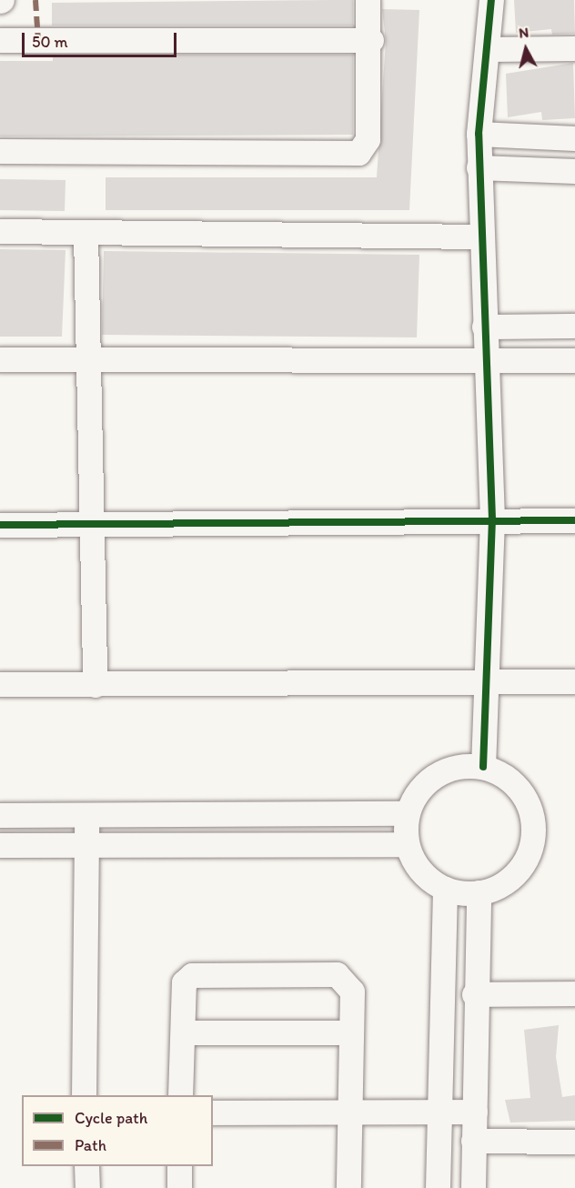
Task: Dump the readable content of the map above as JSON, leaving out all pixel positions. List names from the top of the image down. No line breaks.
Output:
{"legend":["Cycle path","Path"],"scale_bar":"50 m","north":"top"}
